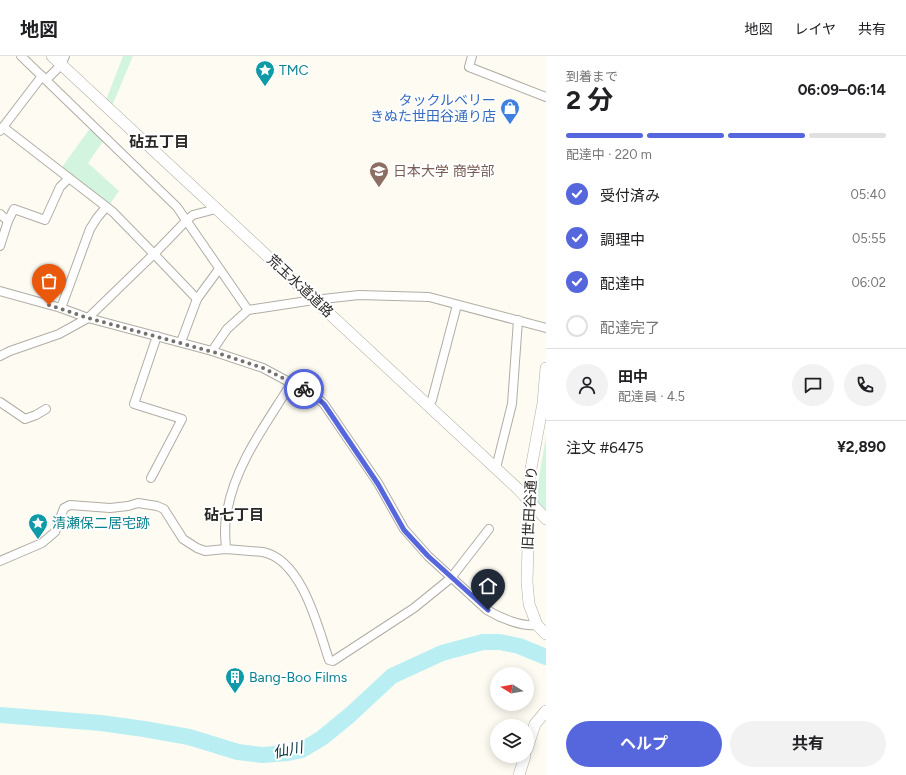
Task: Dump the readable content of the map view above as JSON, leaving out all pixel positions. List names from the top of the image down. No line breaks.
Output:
{"streets":{"main road":["荒玉水道道路","旧世田谷通り"]},"crossings":[["荒玉水道道路","旧世田谷通り"]],"districts":["砧五丁目","砧七丁目"],"water":["仙川"],"places":{"place":["TMC","清瀬保二居宅跡"],"shop":["タックルベリー きぬた世田谷通り店"],"school or university":["日本大学 商学部"],"building":["Bang-Boo Films"]},"north":"left","page":{"header":"地図","nav":["地図","レイヤ","共有"],"heading":["2 分","到着まで","06:09–06:14"],"panel":["田中","配達員 · 4.5","注文 #6475","¥2,890"],"bar":"配達中 · 220 m","list":[["受付済み","05:40"],["調理中","05:55"],["配達中","06:02"],"配達完了"],"buttons":["ヘルプ","共有"]}}
